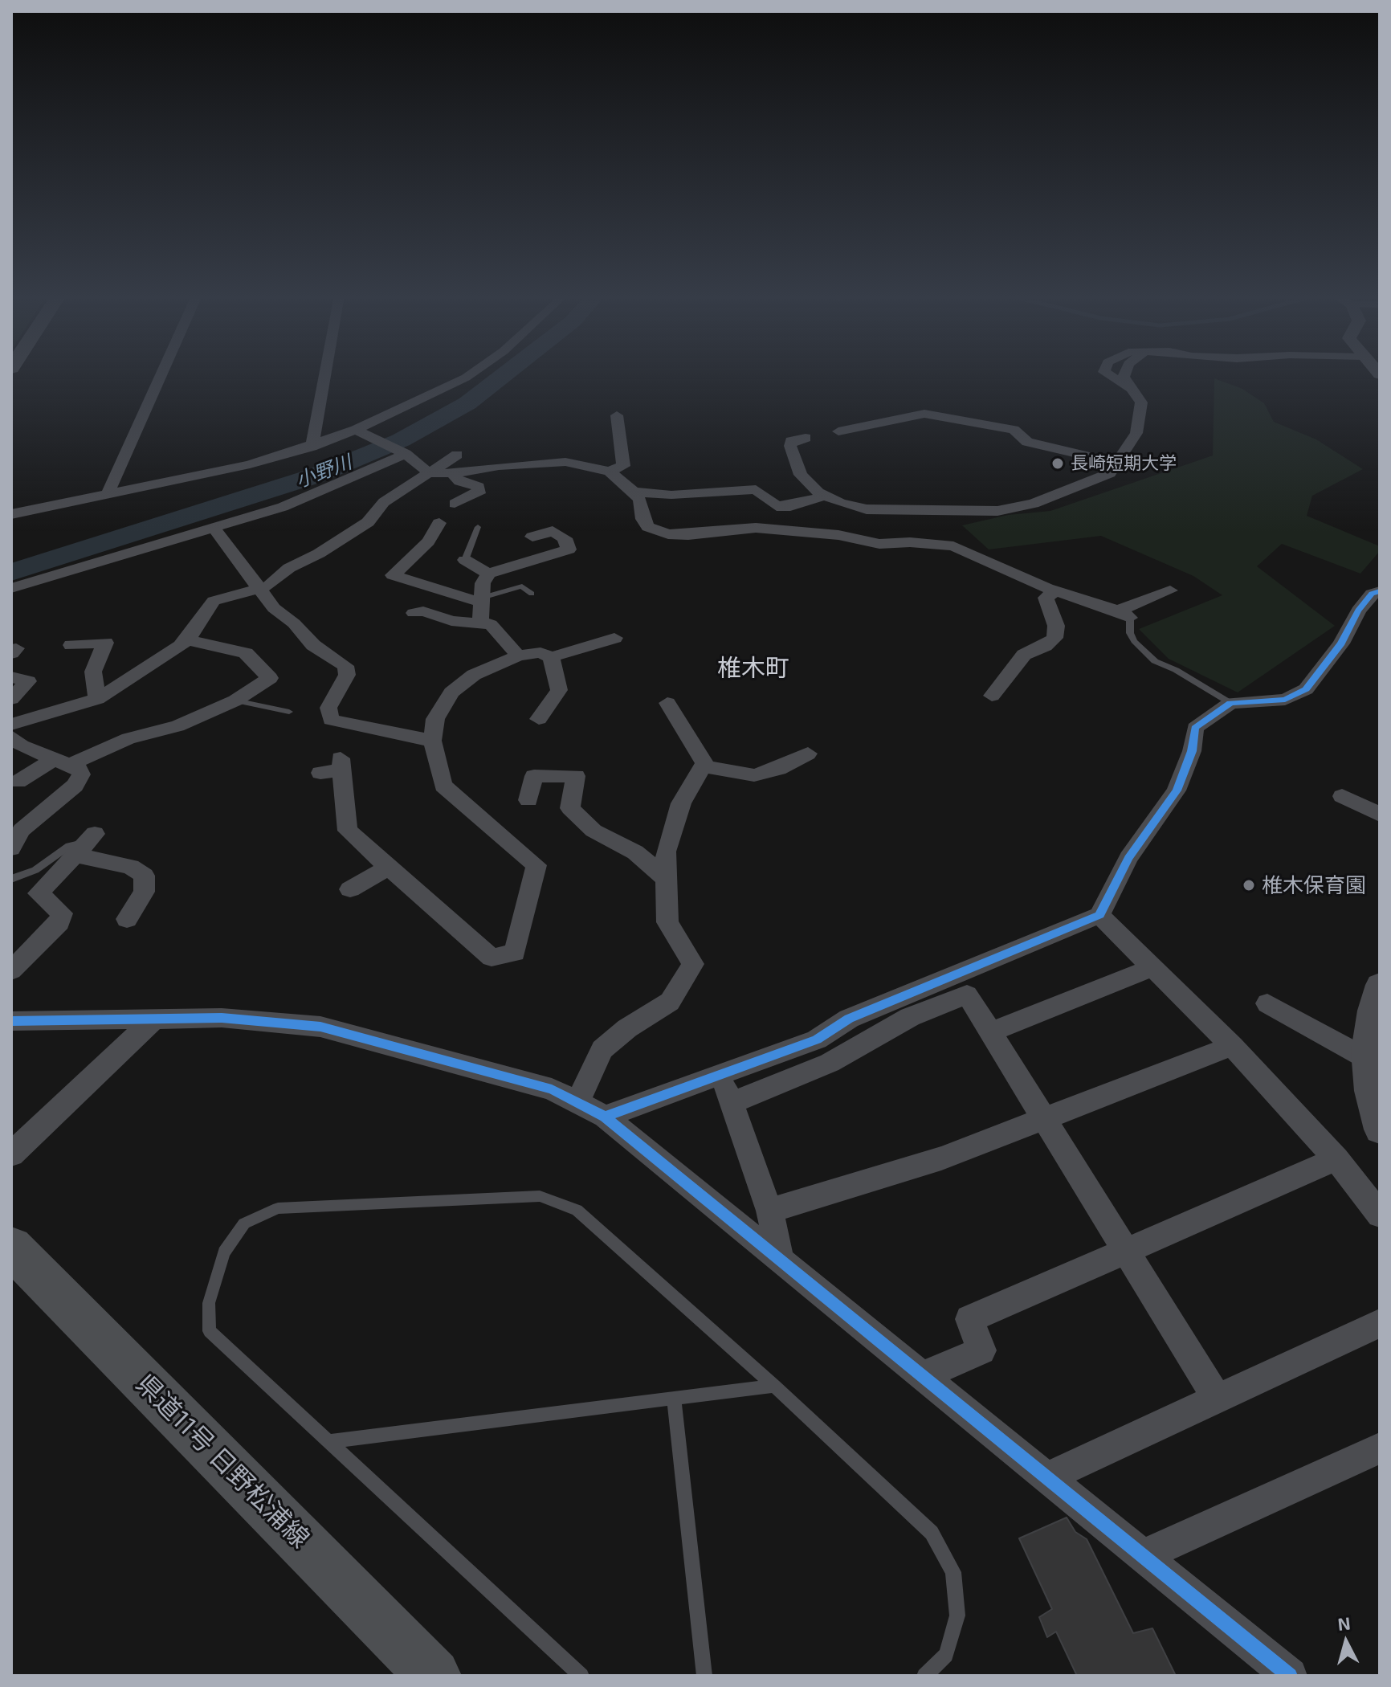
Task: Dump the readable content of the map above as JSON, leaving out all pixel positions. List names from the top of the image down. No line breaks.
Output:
{"streets":{"main road":["県道11号 日野松浦線"]},"districts":["椎木町"],"water":["小野川"],"places":["長崎短期大学","椎木保育園"],"north":"top"}
